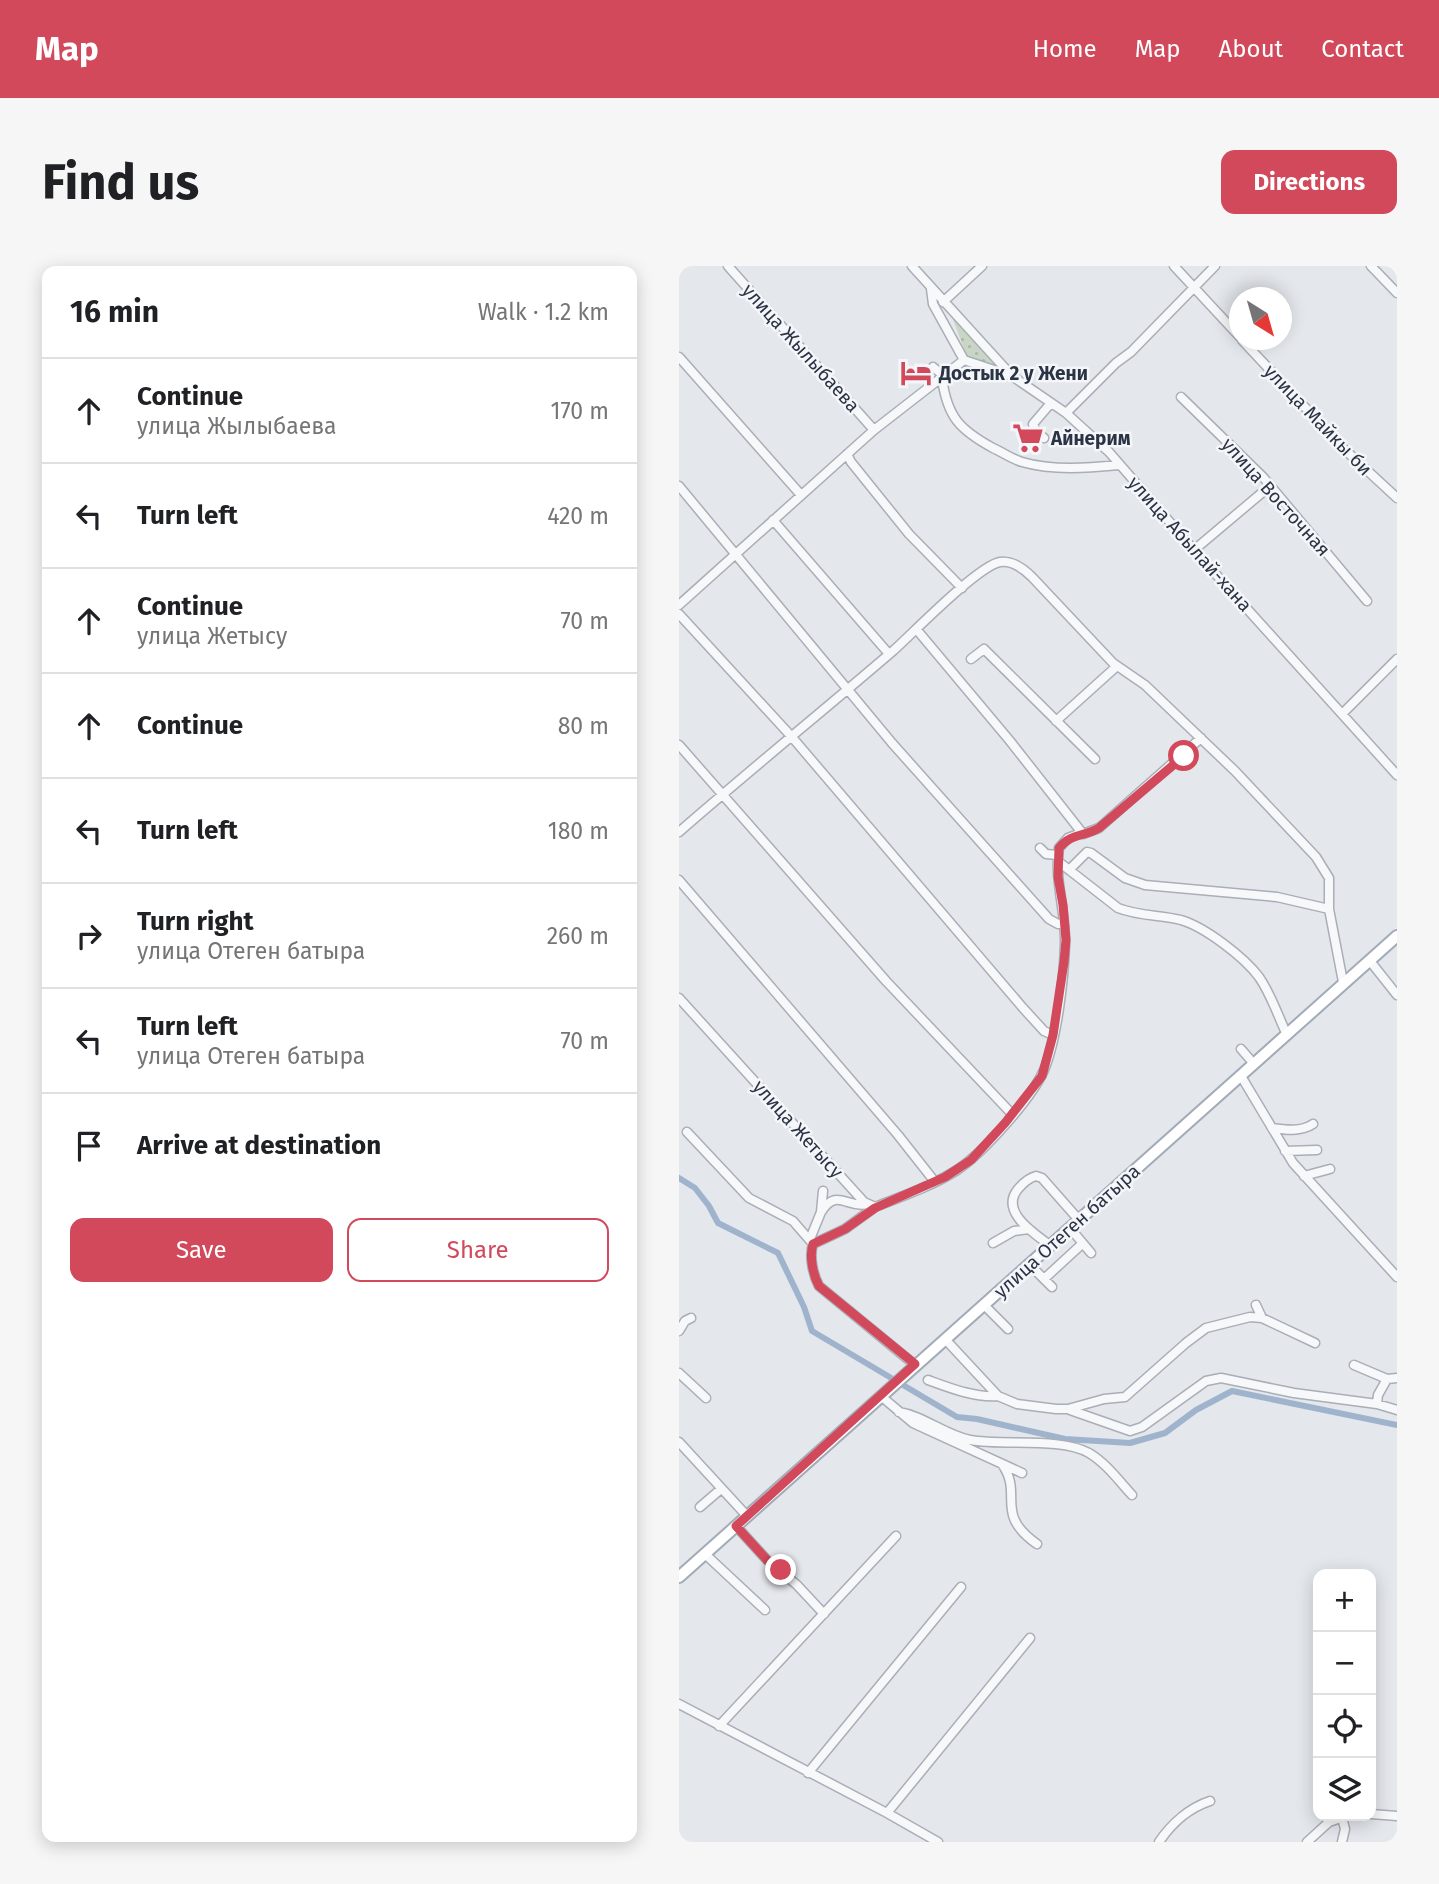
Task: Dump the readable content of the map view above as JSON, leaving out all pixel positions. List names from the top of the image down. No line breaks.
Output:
{"streets":{"main road":["улица Отеген батыра"],"street":["улица Жылыбаева","улица Майкы би","улица Восточная","улица Абылай-хана","улица Жетысу"]},"places":{"hotel":["Достык 2 у Жени"],"supermarket":["Айнерим"]},"north":"bottom right","page":{"header":"Map","nav":["Home","Map","About","Contact"],"buttons":["Directions",["Save","Share"]],"title":"Find us","heading":["16 min","Walk · 1.2 km"],"list":[["Continue","улица Жылыбаева","170 m"],["Turn left","420 m"],["Continue","улица Жетысу","70 m"],["Continue","80 m"],["Turn left","180 m"],["Turn right","улица Отеген батыра","260 m"],["Turn left","улица Отеген батыра","70 m"],"Arrive at destination"],"map_buttons":["+","−"]}}
